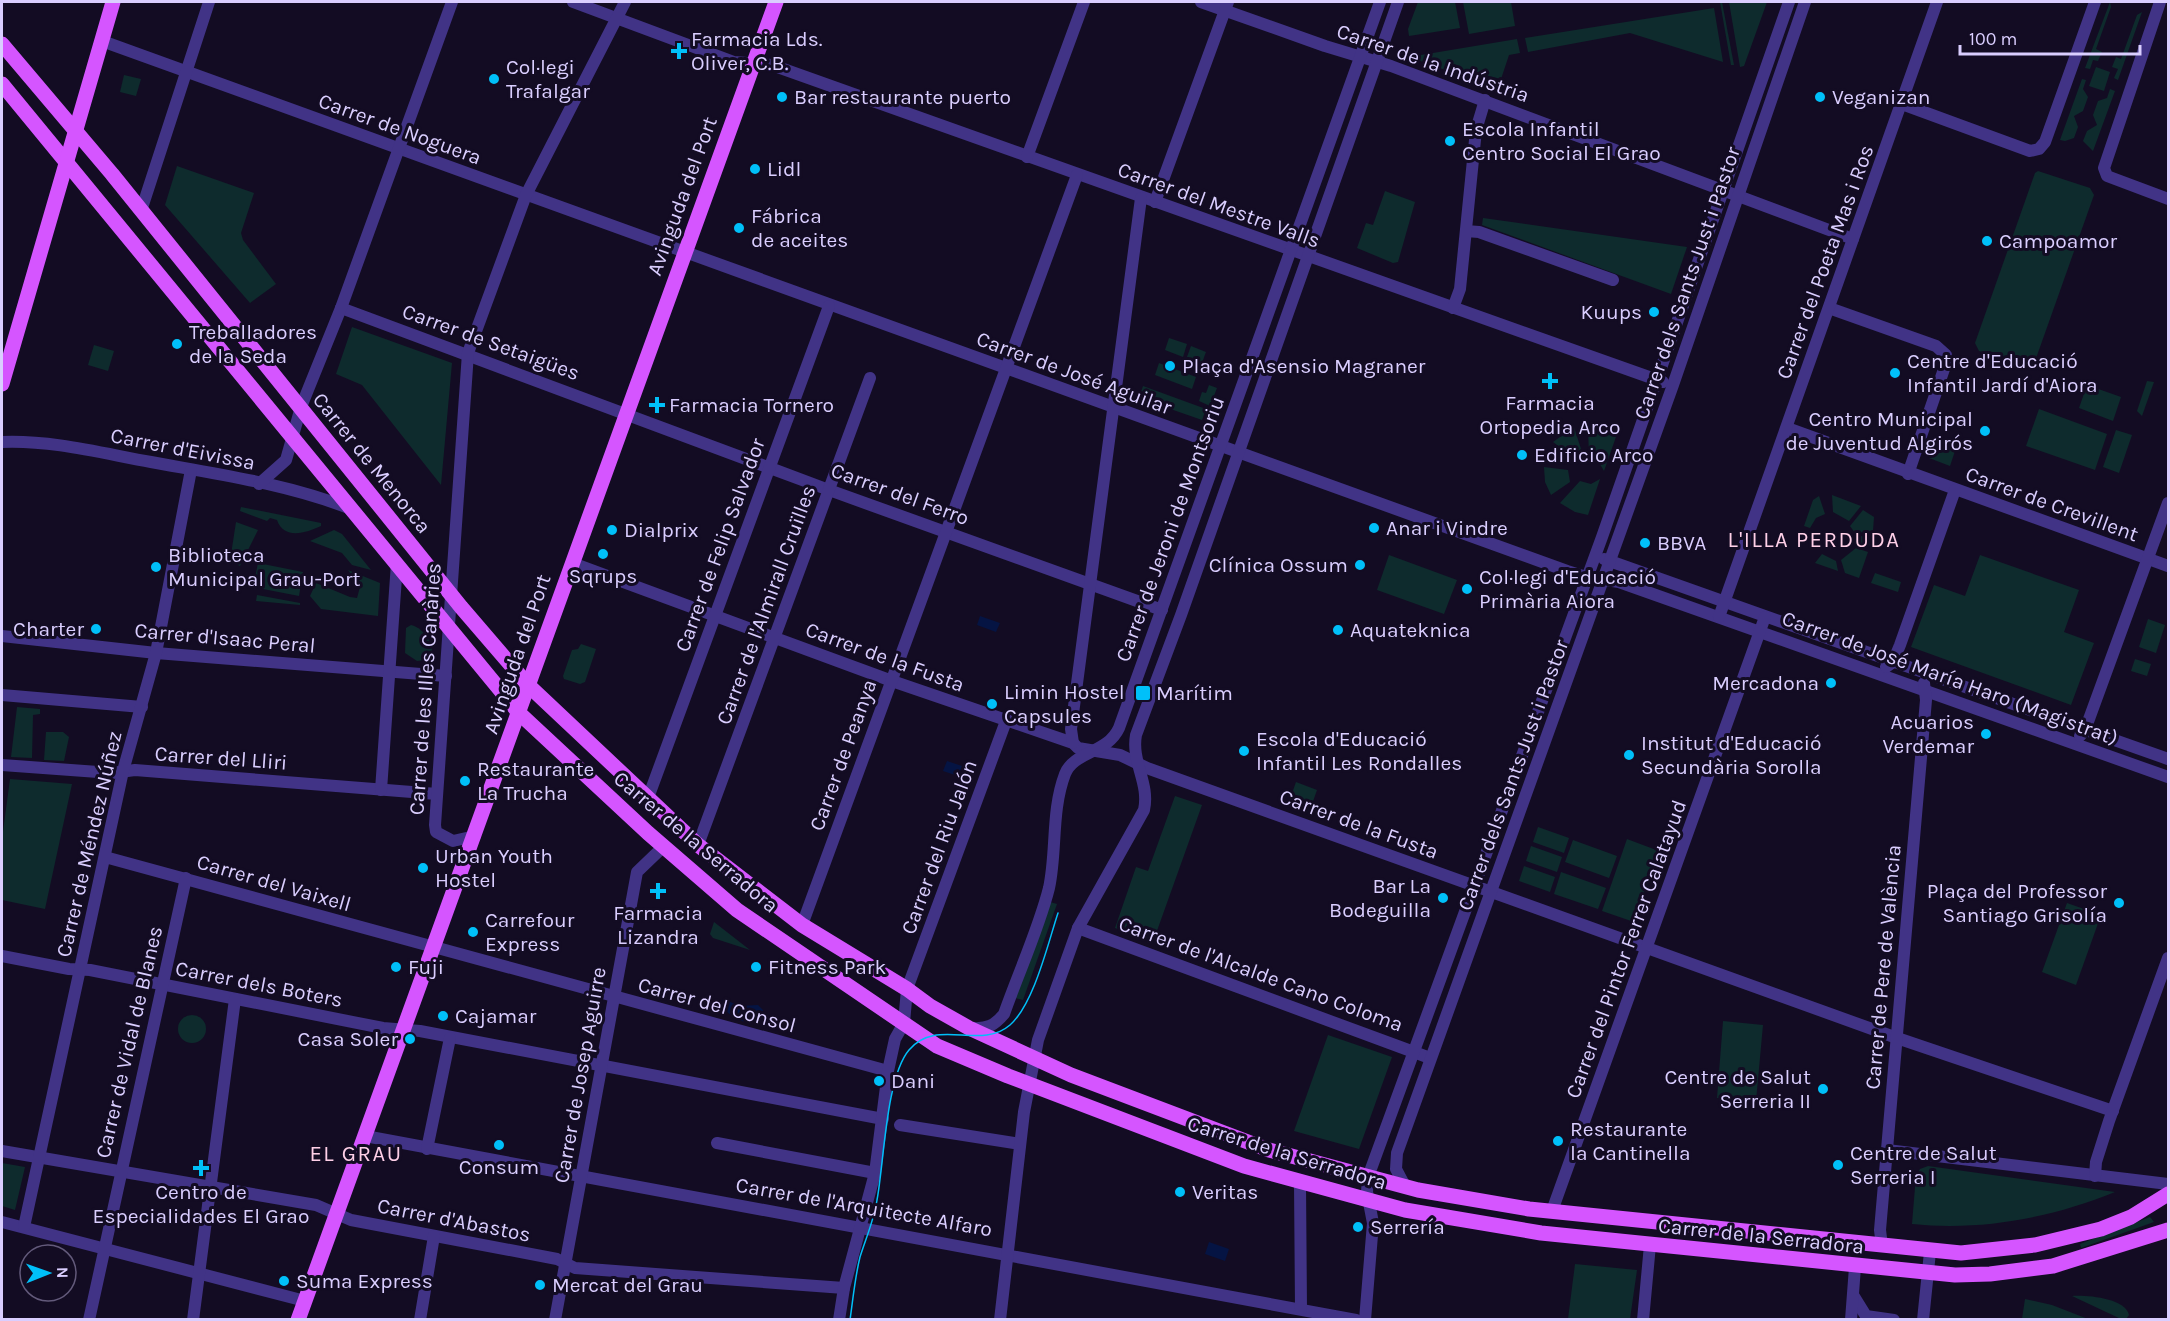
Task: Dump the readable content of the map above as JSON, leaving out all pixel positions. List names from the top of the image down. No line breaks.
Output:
{"streets":{"main road":["Avinguda del Port","Carrer de Menorca","Carrer de la Serradora"],"street":["Carrer de la Indústria","Carrer de Noguera","Carrer del Mestre Valls","Carrer del Poeta Mas i Ros","Carrer dels Sants Just i Pastor","Carrer de Setaigües","Carrer de José Aguilar","Carrer d'Eivissa","Carrer del Ferro","Carrer de Crevillent","Carrer de Jeroni de Montsoriu","Carrer de Felip Salvador","Carrer de l'Almirall Cruïlles","Carrer d'Isaac Peral","Carrer de la Fusta","Carrer de José María Haro (Magistrat)","Carrer de les Illes Canàries","Carrer de Peanya","Carrer del Lliri","Carrer de Méndez Núñez","Carrer del Riu Jalón","Carrer del Vaixell","Carrer del Pintor Ferrer Calatayud","Carrer de Pere de València","Carrer de l'Alcalde Cano Coloma","Carrer dels Boters","Carrer del Consol","Carrer de Vidal de Blanes","Carrer de Josep Aguirre","Carrer de l'Arquitecte Alfaro","Carrer d'Abastos"]},"crossings":[["Carrer de la Indústria","Carrer del Poeta Mas i Ros"],["Carrer de la Indústria","Carrer dels Sants Just i Pastor"],["Carrer de la Indústria","Carrer de Jeroni de Montsoriu"],["Carrer de Noguera","Avinguda del Port"],["Carrer de Noguera","Carrer de José Aguilar"],["Carrer de Noguera","Carrer de les Illes Canàries"],["Avinguda del Port","Carrer del Mestre Valls"],["Avinguda del Port","Carrer de Setaigües"],["Avinguda del Port","Carrer de José Aguilar"],["Avinguda del Port","Carrer de Menorca"],["Avinguda del Port","Carrer del Ferro"],["Avinguda del Port","Carrer de la Fusta"],["Avinguda del Port","Carrer de les Illes Canàries"],["Avinguda del Port","Carrer de la Serradora"],["Avinguda del Port","Carrer del Vaixell"],["Avinguda del Port","Carrer dels Boters"],["Avinguda del Port","Carrer del Consol"],["Avinguda del Port","Carrer de l'Arquitecte Alfaro"],["Avinguda del Port","Carrer d'Abastos"],["Carrer del Mestre Valls","Carrer dels Sants Just i Pastor"],["Carrer del Mestre Valls","Carrer de Jeroni de Montsoriu"],["Carrer del Mestre Valls","Carrer de les Illes Canàries"],["Carrer del Mestre Valls","Carrer de Peanya"],["Carrer del Poeta Mas i Ros","Carrer de Crevillent"],["Carrer del Poeta Mas i Ros","Carrer de José María Haro (Magistrat)"],["Carrer dels Sants Just i Pastor","Carrer de José Aguilar"],["Carrer dels Sants Just i Pastor","Carrer de la Fusta"],["Carrer dels Sants Just i Pastor","Carrer de José María Haro (Magistrat)"],["Carrer dels Sants Just i Pastor","Carrer de la Serradora"],["Carrer dels Sants Just i Pastor","Carrer de l'Alcalde Cano Coloma"],["Carrer de Setaigües","Carrer del Ferro"],["Carrer de Setaigües","Carrer de les Illes Canàries"],["Carrer de José Aguilar","Carrer de Jeroni de Montsoriu"],["Carrer de José Aguilar","Carrer de Felip Salvador"],["Carrer de José Aguilar","Carrer de José María Haro (Magistrat)"],["Carrer de José Aguilar","Carrer de Peanya"],["Carrer d'Eivissa","Carrer de Menorca"],["Carrer d'Eivissa","Carrer de Méndez Núñez"],["Carrer de Menorca","Carrer de les Illes Canàries"],["Carrer de Menorca","Carrer de la Serradora"],["Carrer del Ferro","Carrer de Jeroni de Montsoriu"],["Carrer del Ferro","Carrer de Felip Salvador"],["Carrer del Ferro","Carrer de l'Almirall Cruïlles"],["Carrer del Ferro","Carrer de Peanya"],["Carrer de Jeroni de Montsoriu","Carrer de la Fusta"],["Carrer de Jeroni de Montsoriu","Carrer de la Serradora"],["Carrer de Jeroni de Montsoriu","Carrer de l'Alcalde Cano Coloma"],["Carrer de Jeroni de Montsoriu","Carrer de l'Arquitecte Alfaro"],["Carrer de Felip Salvador","Carrer de la Fusta"],["Carrer de Felip Salvador","Carrer de la Serradora"],["Carrer de l'Almirall Cruïlles","Carrer de la Fusta"],["Carrer de l'Almirall Cruïlles","Carrer de la Serradora"],["Carrer d'Isaac Peral","Carrer de les Illes Canàries"],["Carrer d'Isaac Peral","Carrer de Méndez Núñez"],["Carrer de la Fusta","Carrer de Peanya"],["Carrer de la Fusta","Carrer del Riu Jalón"],["Carrer de la Fusta","Carrer del Pintor Ferrer Calatayud"],["Carrer de la Fusta","Carrer de Pere de València"],["Carrer de José María Haro (Magistrat)","Carrer del Pintor Ferrer Calatayud"],["Carrer de José María Haro (Magistrat)","Carrer de Pere de València"],["Carrer de les Illes Canàries","Carrer del Lliri"],["Carrer de Peanya","Carrer de la Serradora"],["Carrer del Lliri","Carrer de Méndez Núñez"],["Carrer de la Serradora","Carrer del Riu Jalón"],["Carrer de la Serradora","Carrer del Pintor Ferrer Calatayud"],["Carrer de la Serradora","Carrer de Pere de València"],["Carrer de la Serradora","Carrer de Josep Aguirre"],["Carrer de Méndez Núñez","Carrer del Vaixell"],["Carrer de Méndez Núñez","Carrer dels Boters"],["Carrer de Méndez Núñez","Carrer d'Abastos"],["Carrer del Riu Jalón","Carrer dels Boters"],["Carrer del Riu Jalón","Carrer del Consol"],["Carrer del Riu Jalón","Carrer de l'Arquitecte Alfaro"],["Carrer del Riu Jalón","Carrer d'Abastos"],["Carrer del Vaixell","Carrer del Consol"],["Carrer del Vaixell","Carrer de Vidal de Blanes"],["Carrer dels Boters","Carrer de Vidal de Blanes"],["Carrer dels Boters","Carrer de Josep Aguirre"],["Carrer del Consol","Carrer de Josep Aguirre"],["Carrer de Vidal de Blanes","Carrer d'Abastos"],["Carrer de Josep Aguirre","Carrer de l'Arquitecte Alfaro"],["Carrer de Josep Aguirre","Carrer d'Abastos"]],"districts":["L'ILLA PERDUDA","EL GRAU"],"places":{"health":["Farmacia Lds. Oliver, C.B.","Farmacia Ortopedia Arco","Farmacia Tornero","Farmacia Lizandra","Centro de Especialidades El Grao"],"other":["Col·legi Trafalgar","Bar restaurante puerto","Veganizan","Escola Infantil Centro Social El Grao","Lidl","Fábrica de aceites","Campoamor","Kuups","Treballadores de la Seda","Plaça d'Asensio Magraner","Centre d'Educació Infantil Jardí d'Aiora","Centro Municipal de Juventud Algirós","Edificio Arco","Anar i Vindre","Dialprix","BBVA","Sqrups","Clínica Ossum","Biblioteca Municipal Grau-Port","Col·legi d'Educació Primària Aiora","Charter","Aquateknica","Mercadona","Limin Hostel Capsules","Acuarios Verdemar","Escola d'Educació Infantil Les Rondalles","Institut d'Educació Secundària Sorolla","Restaurante La Trucha","Urban Youth Hostel","Bar La Bodeguilla","Plaça del Professor Santiago Grisolía","Carrefour Express","Fuji","Fitness Park","Cajamar","Casa Soler","Dani","Centre de Salut Serreria II","Restaurante la Cantinella","Consum","Centre de Salut Serreria I","Veritas","Serrería","Suma Express","Mercat del Grau"],"transit":["Marítim"]},"scale_bar":"100 m","north":"right"}
